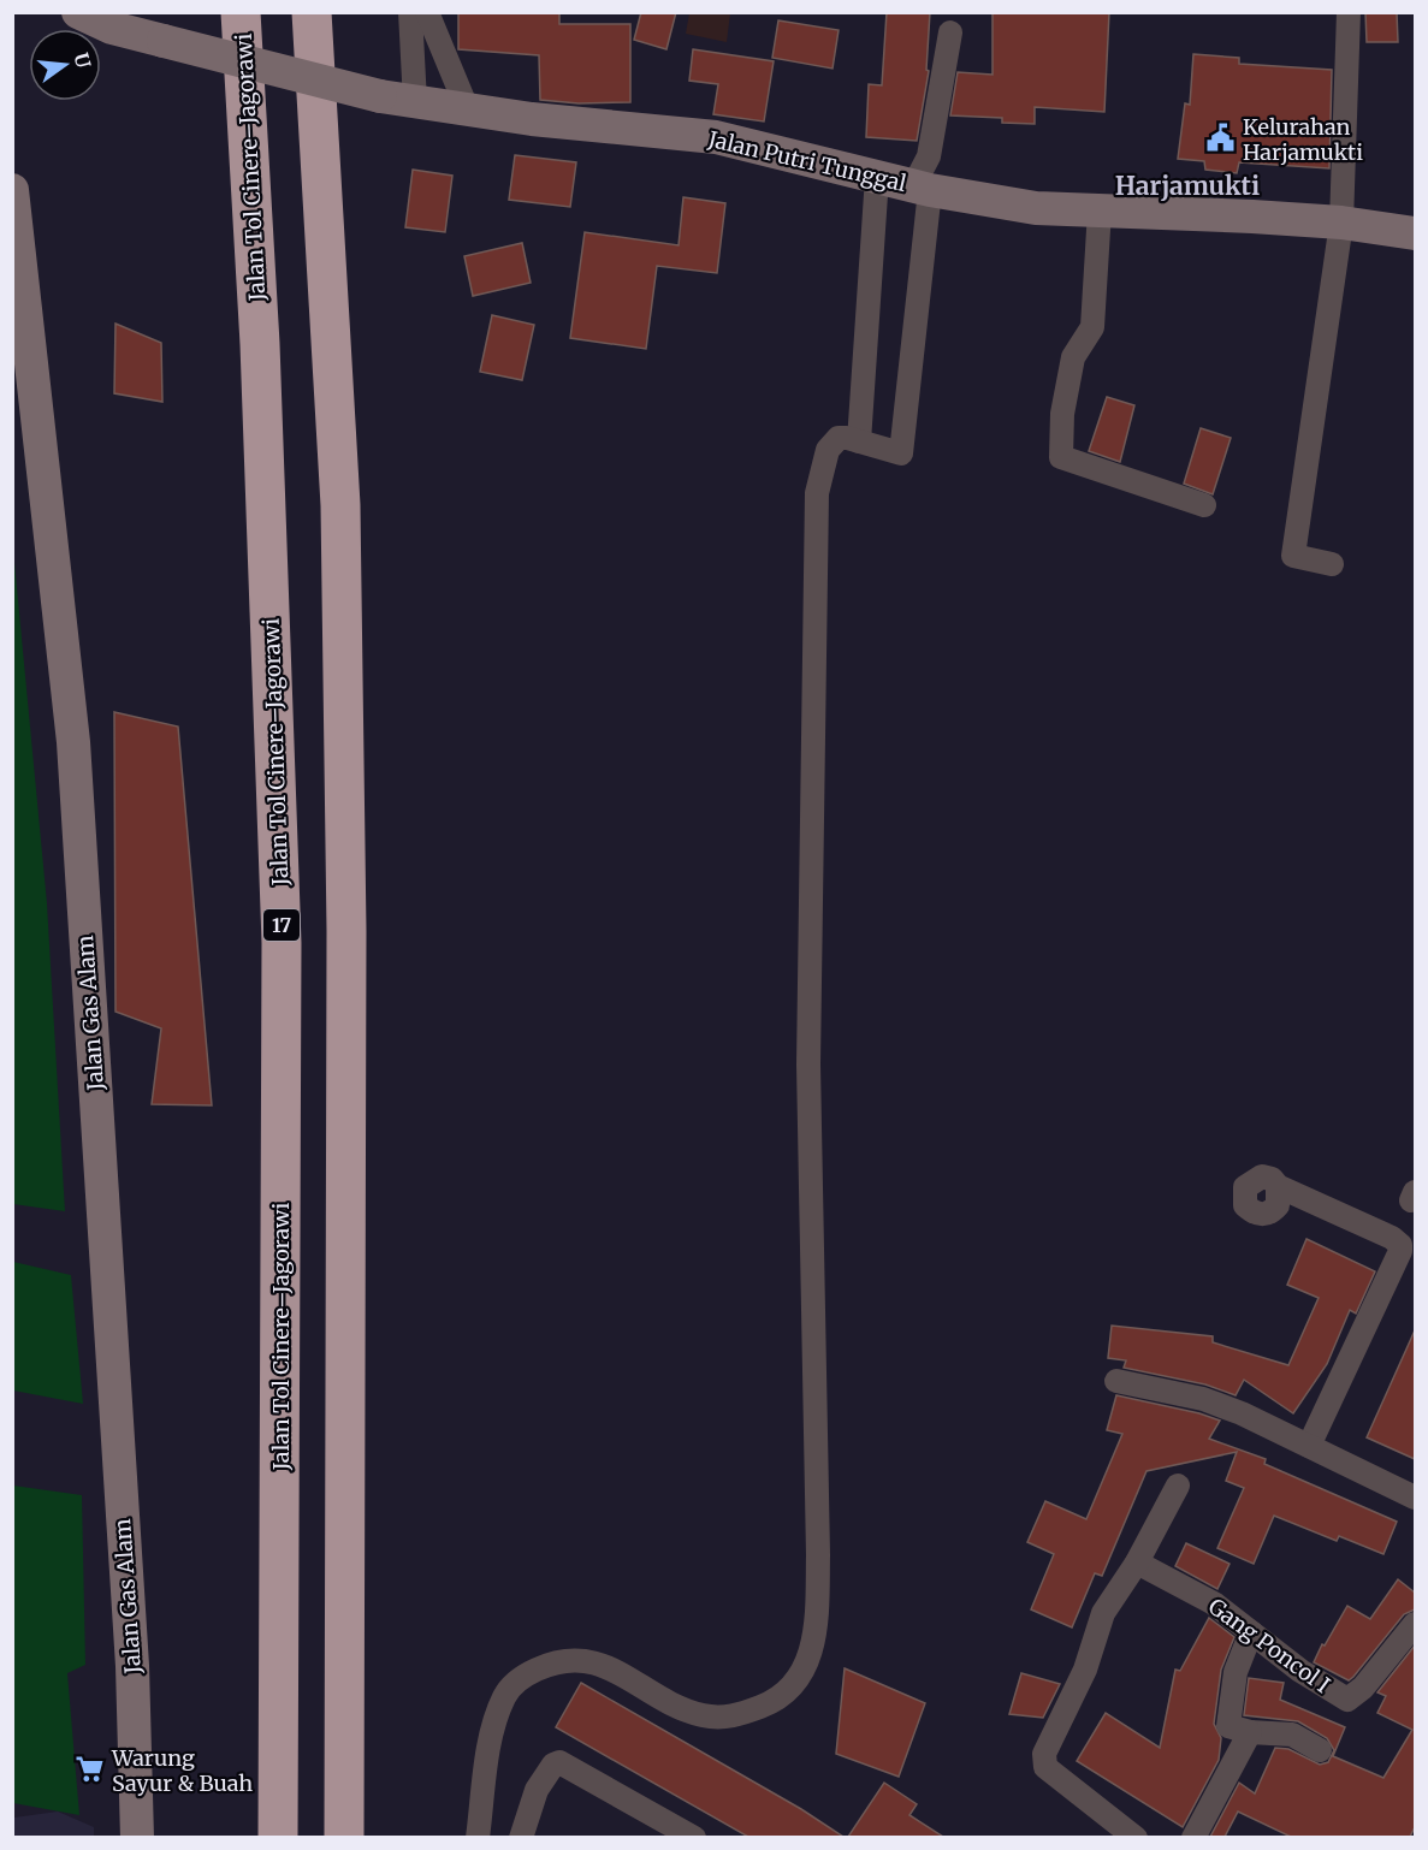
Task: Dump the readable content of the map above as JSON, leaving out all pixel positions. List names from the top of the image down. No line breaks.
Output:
{"streets":{"highway":["Jalan Tol Cinere–Jagorawi","17"],"street":["Jalan Putri Tunggal","Jalan Gas Alam","Gang Poncol I"]},"districts":["Harjamukti"],"places":{"public building":["Kelurahan Harjamukti"],"supermarket":["Warung Sayur & Buah"]},"north":"right"}
